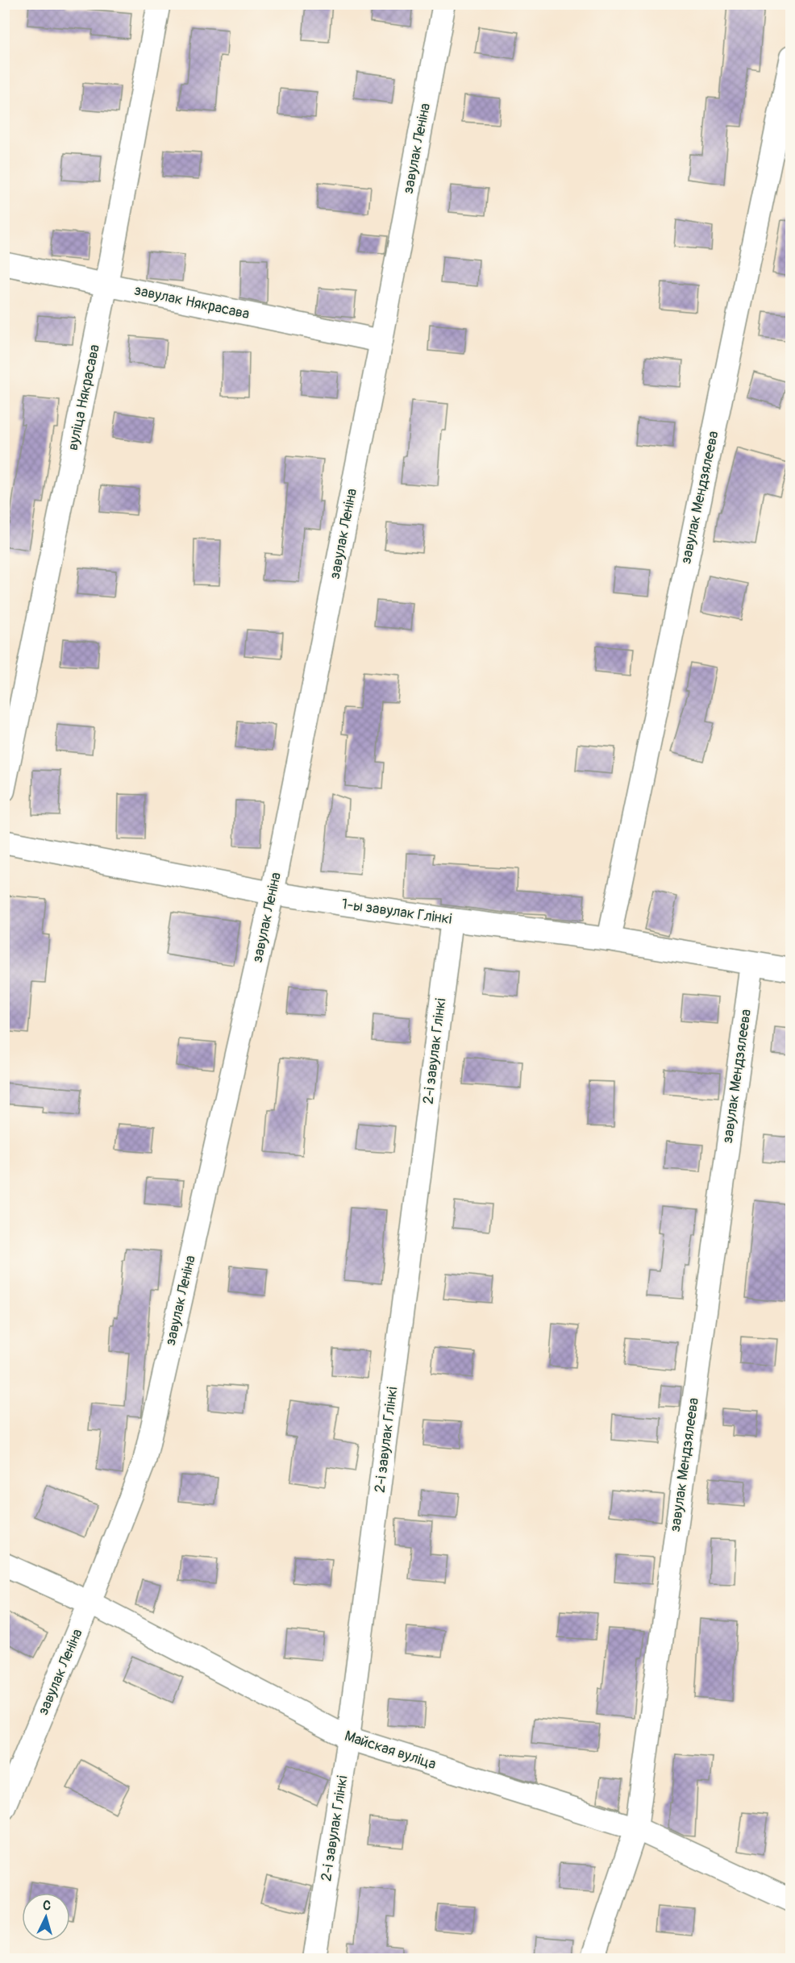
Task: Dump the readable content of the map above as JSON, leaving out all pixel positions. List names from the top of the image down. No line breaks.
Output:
{"streets":{"street":["завулак Леніна","завулак Някрасава","вуліца Някрасава","завулак Мендзялеева","1-ы завулак Глінкі","2-і завулак Глінкі","Майская вуліца"]},"crossings":[["завулак Леніна","завулак Някрасава"],["завулак Леніна","1-ы завулак Глінкі"],["завулак Леніна","Майская вуліца"],["завулак Някрасава","вуліца Някрасава"],["завулак Мендзялеева","1-ы завулак Глінкі"],["завулак Мендзялеева","Майская вуліца"],["1-ы завулак Глінкі","2-і завулак Глінкі"],["2-і завулак Глінкі","Майская вуліца"]],"north":"top"}
